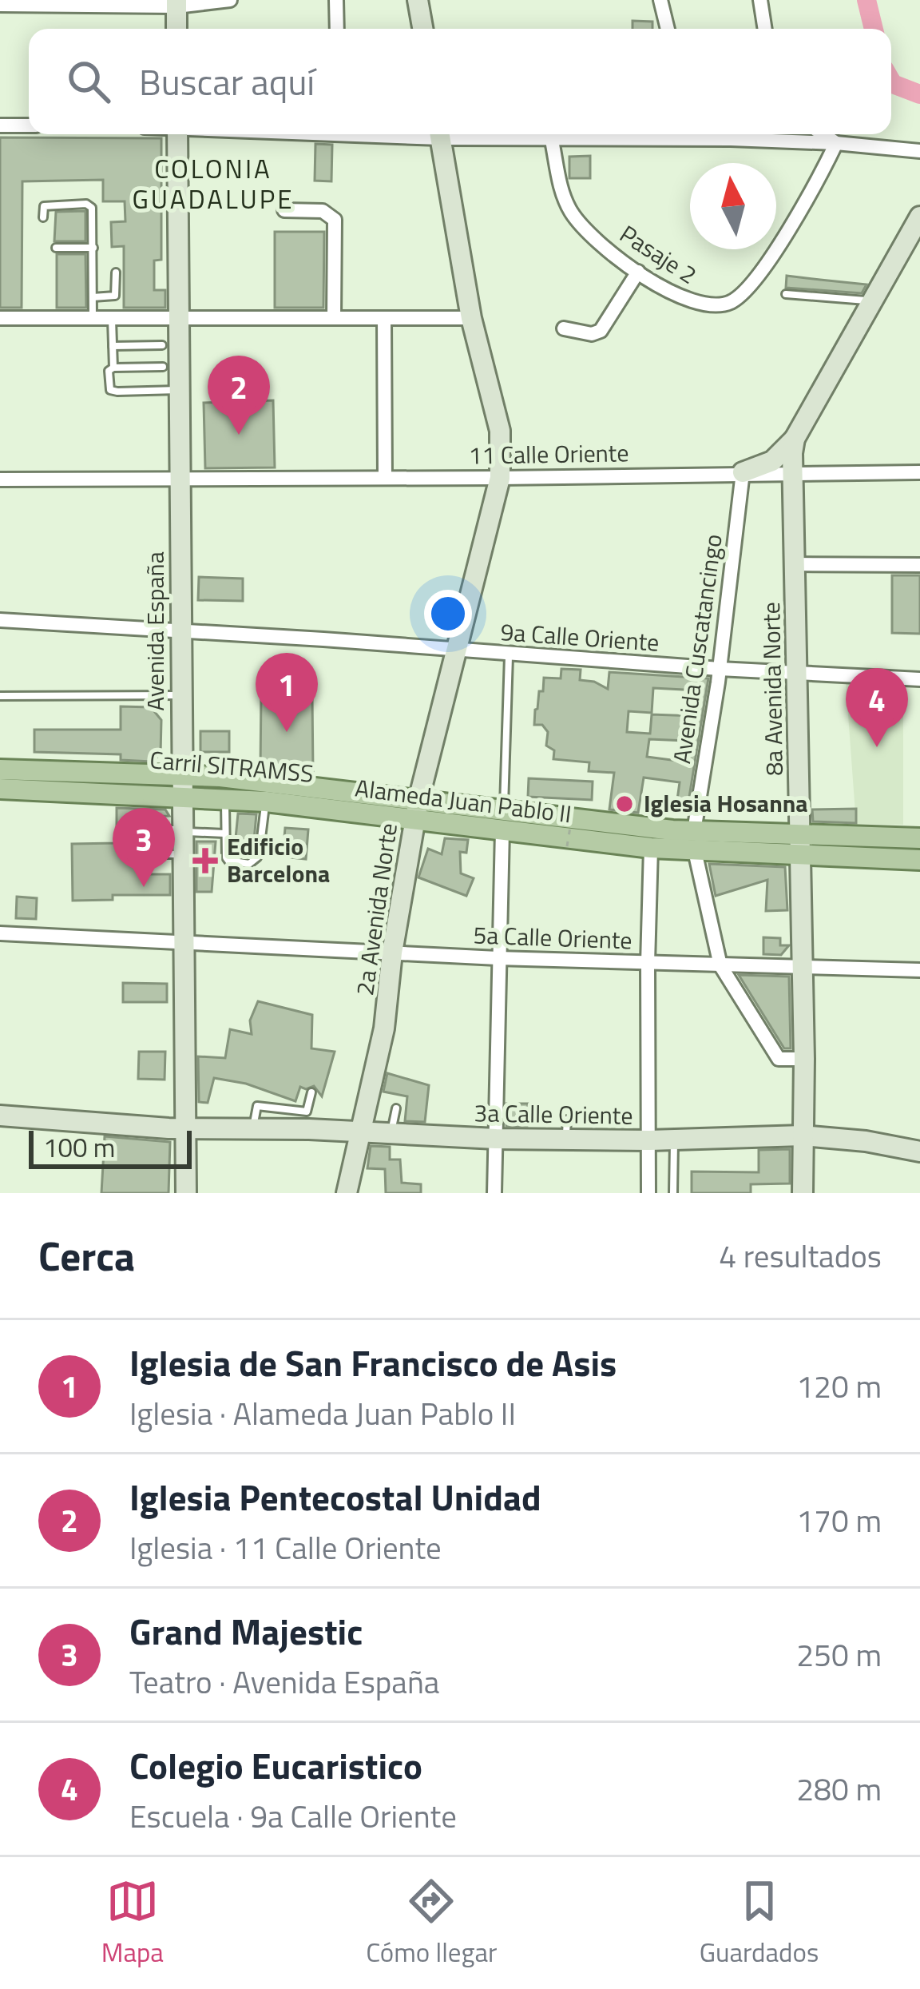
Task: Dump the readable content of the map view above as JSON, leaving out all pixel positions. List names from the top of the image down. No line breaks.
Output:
{"streets":{"main road":["Avenida España","8a Avenida Norte","Carril SITRAMSS","Alameda Juan Pablo II","2a Avenida Norte","3a Calle Oriente"],"street":["Pasaje 2","11 Calle Oriente","9a Calle Oriente","Avenida Cuscatancingo","5a Calle Oriente"]},"crossings":[["11 Calle Oriente","Avenida España"],["11 Calle Oriente","Avenida Cuscatancingo"],["11 Calle Oriente","8a Avenida Norte"],["11 Calle Oriente","2a Avenida Norte"],["Avenida España","9a Calle Oriente"],["Avenida España","Carril SITRAMSS"],["Avenida España","Alameda Juan Pablo II"],["Avenida España","5a Calle Oriente"],["Avenida España","3a Calle Oriente"],["9a Calle Oriente","Avenida Cuscatancingo"],["9a Calle Oriente","8a Avenida Norte"],["9a Calle Oriente","2a Avenida Norte"],["Avenida Cuscatancingo","8a Avenida Norte"],["Avenida Cuscatancingo","Alameda Juan Pablo II"],["Avenida Cuscatancingo","5a Calle Oriente"],["8a Avenida Norte","Carril SITRAMSS"],["8a Avenida Norte","Alameda Juan Pablo II"],["8a Avenida Norte","5a Calle Oriente"],["8a Avenida Norte","3a Calle Oriente"],["Carril SITRAMSS","Alameda Juan Pablo II"],["Carril SITRAMSS","2a Avenida Norte"],["Alameda Juan Pablo II","2a Avenida Norte"],["2a Avenida Norte","5a Calle Oriente"],["2a Avenida Norte","3a Calle Oriente"]],"districts":["COLONIA GUADALUPE"],"places":{"other":["Iglesia Hosanna"],"health":["Edificio Barcelona"]},"scale_bar":"100 m","north":"top","page":{"search":"Buscar aquí","pins":["2","1","4","3"],"scale":"100 m","heading":["Cerca","4 resultados"],"list":[{"mark":"1","name":"Iglesia de San Francisco de Asis","note":"Iglesia · Alameda Juan Pablo II","value":"120 m"},{"mark":"2","name":"Iglesia Pentecostal Unidad","note":"Iglesia · 11 Calle Oriente","value":"170 m"},{"mark":"3","name":"Grand Majestic","note":"Teatro · Avenida España","value":"250 m"},{"mark":"4","name":"Colegio Eucaristico","note":"Escuela · 9a Calle Oriente","value":"280 m"}],"nav":["Mapa","Cómo llegar","Guardados"]}}
